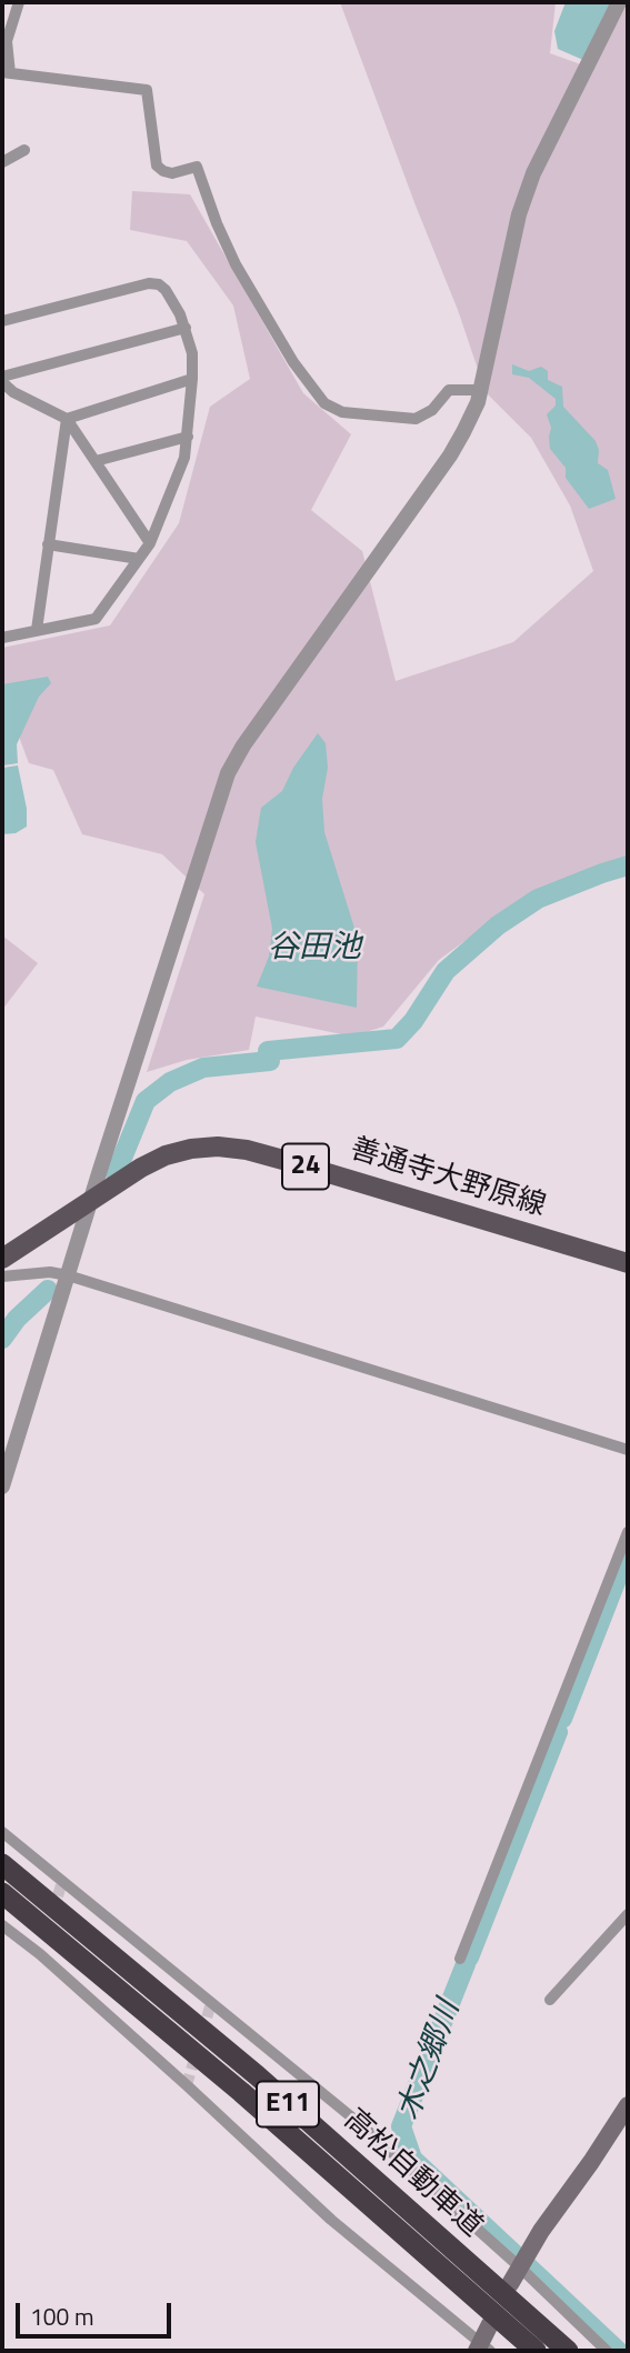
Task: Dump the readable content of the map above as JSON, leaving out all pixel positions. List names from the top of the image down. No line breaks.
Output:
{"streets":{"highway":["E11","高松自動車道"],"main road":["24","善通寺大野原線"]},"water":["谷田池","木之郷川"],"scale_bar":"100 m"}
